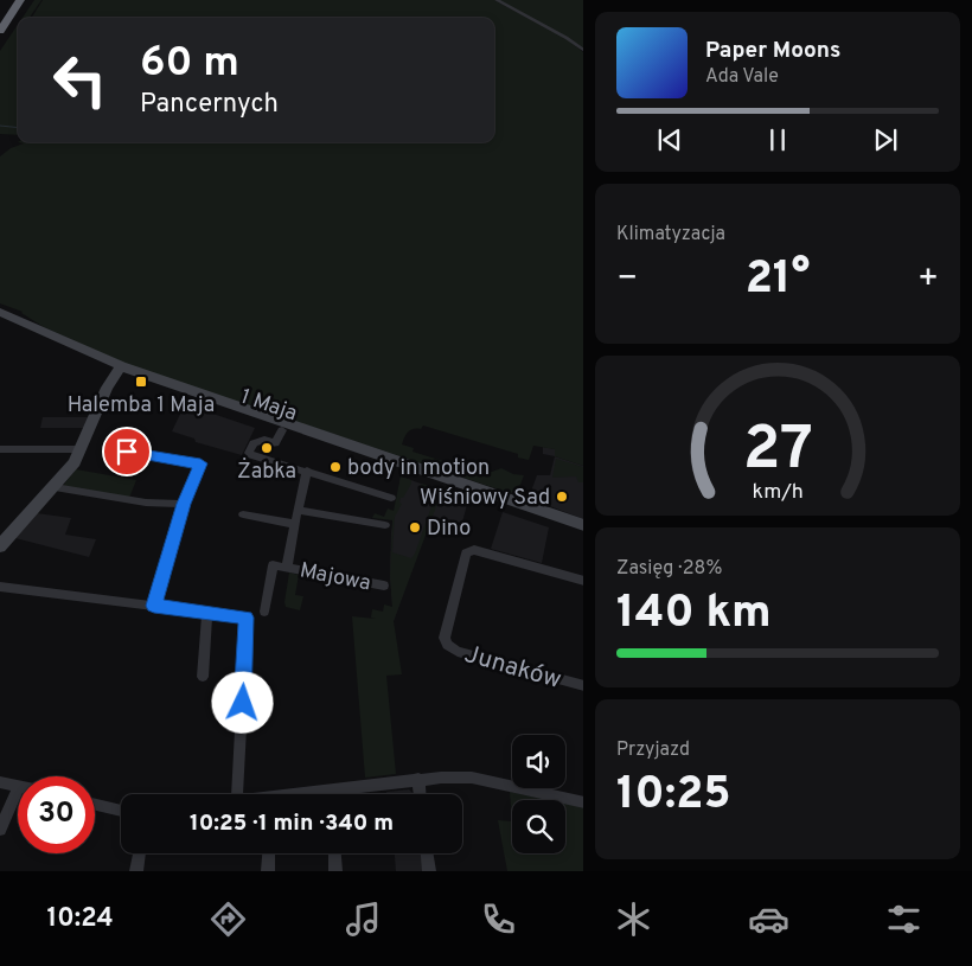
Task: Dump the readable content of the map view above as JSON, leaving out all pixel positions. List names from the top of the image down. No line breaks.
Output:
{"streets":{"main road":["1 Maja"],"street":["Majowa","Junaków"]},"places":{"transit":["Halemba 1 Maja"],"other":["Żabka","body in motion","Wiśniowy Sad","Dino"]},"page":{"turn":["60 m","Pancernych"],"song":["Paper Moons","Ada Vale"],"tile":["Klimatyzacja",["Zasięg · 28%","140 km"],["Przyjazd","10:25"]],"heat":["−","21°","+"],"limit":"30","trip":"10:25 · 1 min · 340 m","tabs":"10:24","gauge":["27","km/h"]}}
